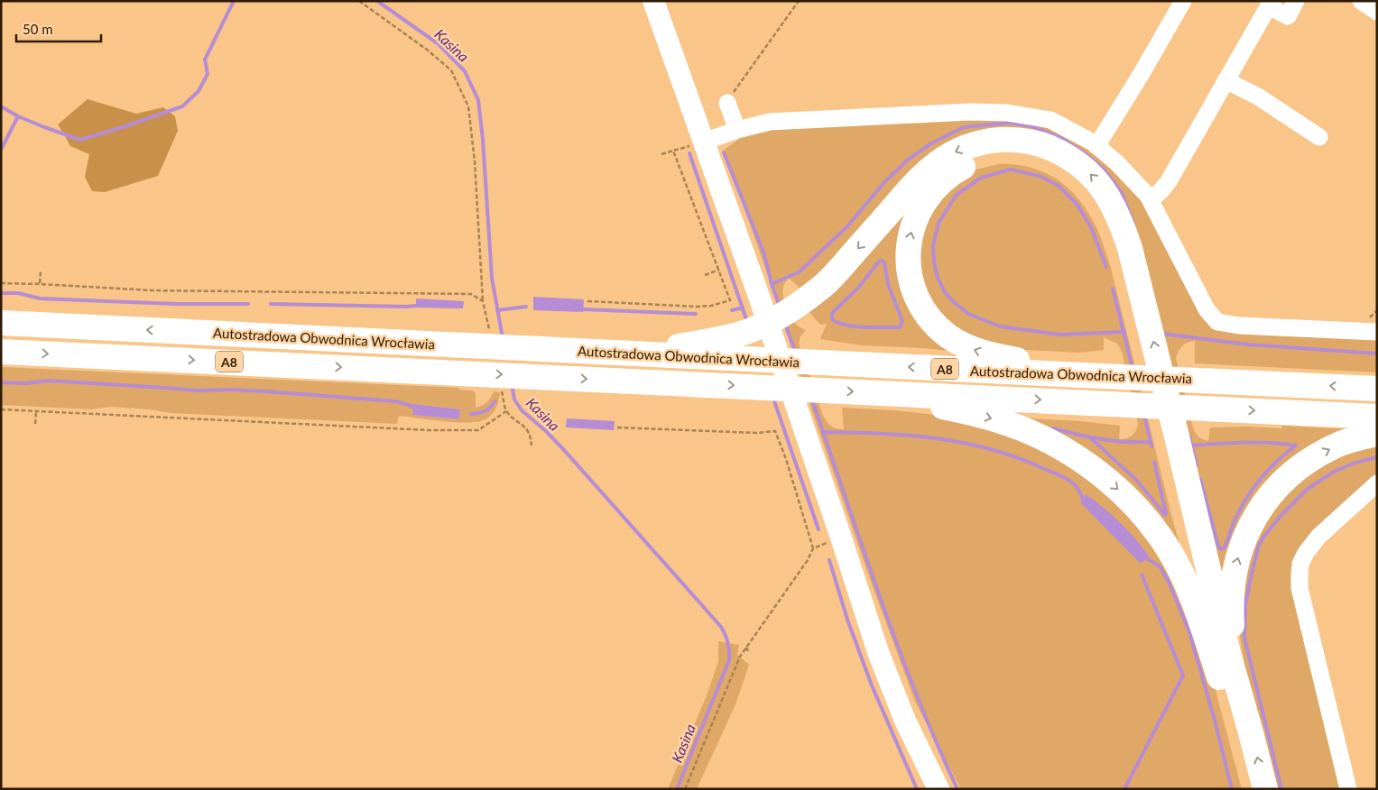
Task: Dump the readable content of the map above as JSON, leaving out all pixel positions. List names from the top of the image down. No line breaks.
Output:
{"streets":{"highway":["Autostradowa Obwodnica Wrocławia","A8"]},"water":["Kasina"],"scale_bar":"50 m"}
